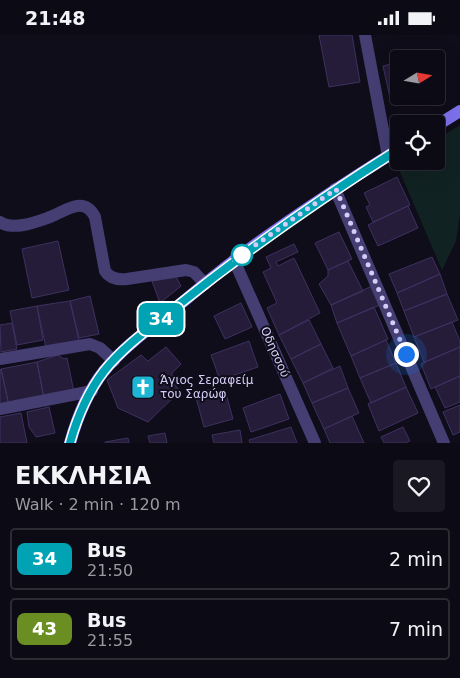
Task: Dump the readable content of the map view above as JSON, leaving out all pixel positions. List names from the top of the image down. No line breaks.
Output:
{"streets":{"street":["Οδησσού"]},"places":{"church":["Άγιος Σεραφείμ του Σαρώφ"]},"lines":["bus line 34"],"north":"right","page":{"status":"21:48","on_map":"34","heading":["ΕΚΚΛΗΣΙΑ","Walk · 2 min · 120 m"],"list":[{"mark":"34","name":"Bus","note":"21:50","value":"2 min"},{"mark":"43","name":"Bus","note":"21:55","value":"7 min"}]}}
